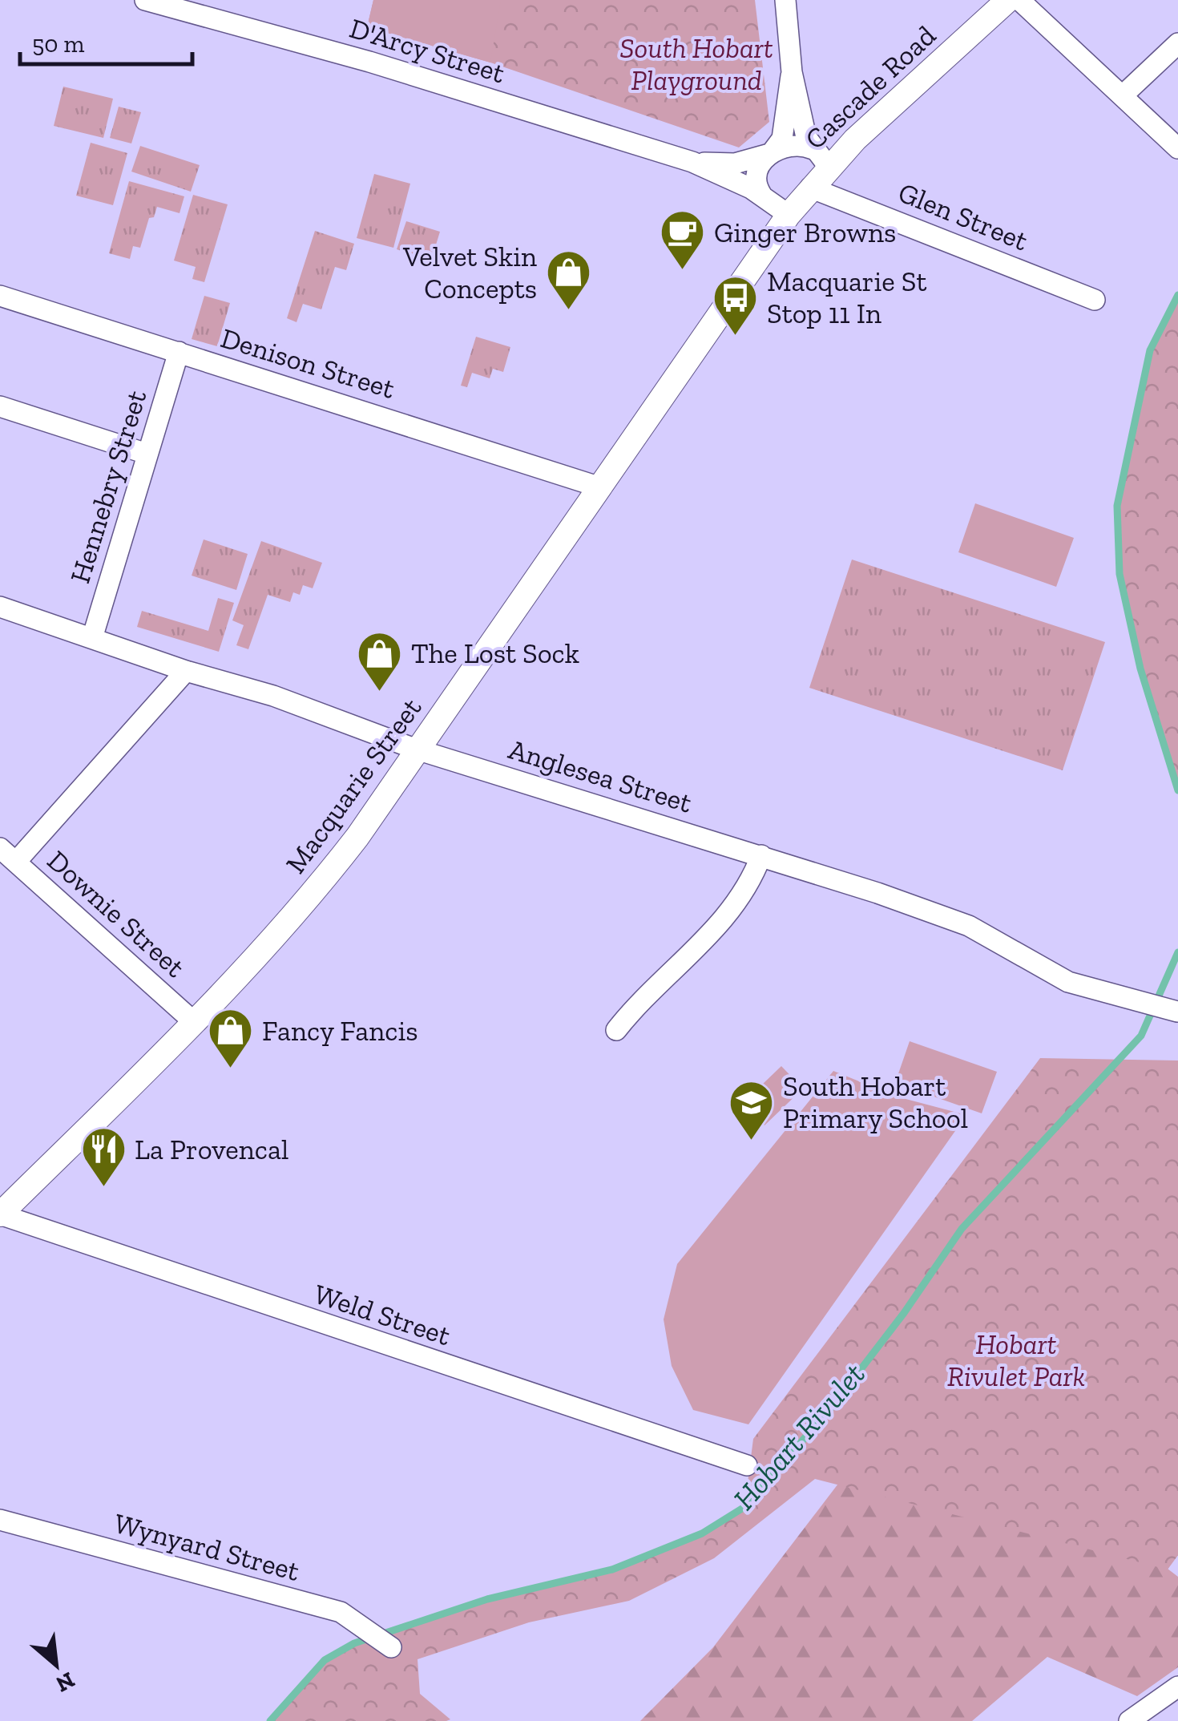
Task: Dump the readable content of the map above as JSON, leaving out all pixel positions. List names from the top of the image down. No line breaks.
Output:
{"streets":{"street":["D'Arcy Street","Cascade Road","Glen Street","Denison Street","Hennebry Street","Anglesea Street","Macquarie Street","Downie Street","Weld Street","Wynyard Street"]},"crossings":[["D'Arcy Street","Cascade Road"],["D'Arcy Street","Glen Street"],["D'Arcy Street","Macquarie Street"],["Cascade Road","Glen Street"],["Cascade Road","Macquarie Street"],["Glen Street","Macquarie Street"],["Denison Street","Hennebry Street"],["Denison Street","Macquarie Street"],["Hennebry Street","Anglesea Street"],["Anglesea Street","Macquarie Street"],["Macquarie Street","Downie Street"],["Macquarie Street","Weld Street"]],"water":["Hobart Rivulet"],"parks":["South Hobart Playground","Hobart Rivulet Park"],"places":{"cafe":["Ginger Browns"],"shop":["Velvet Skin Concepts","The Lost Sock","Fancy Fancis"],"bus stop":["Macquarie St Stop 11 In"],"school or university":["South Hobart Primary School"],"restaurant":["La Provencal"]},"scale_bar":"50 m","north":"bottom right"}
